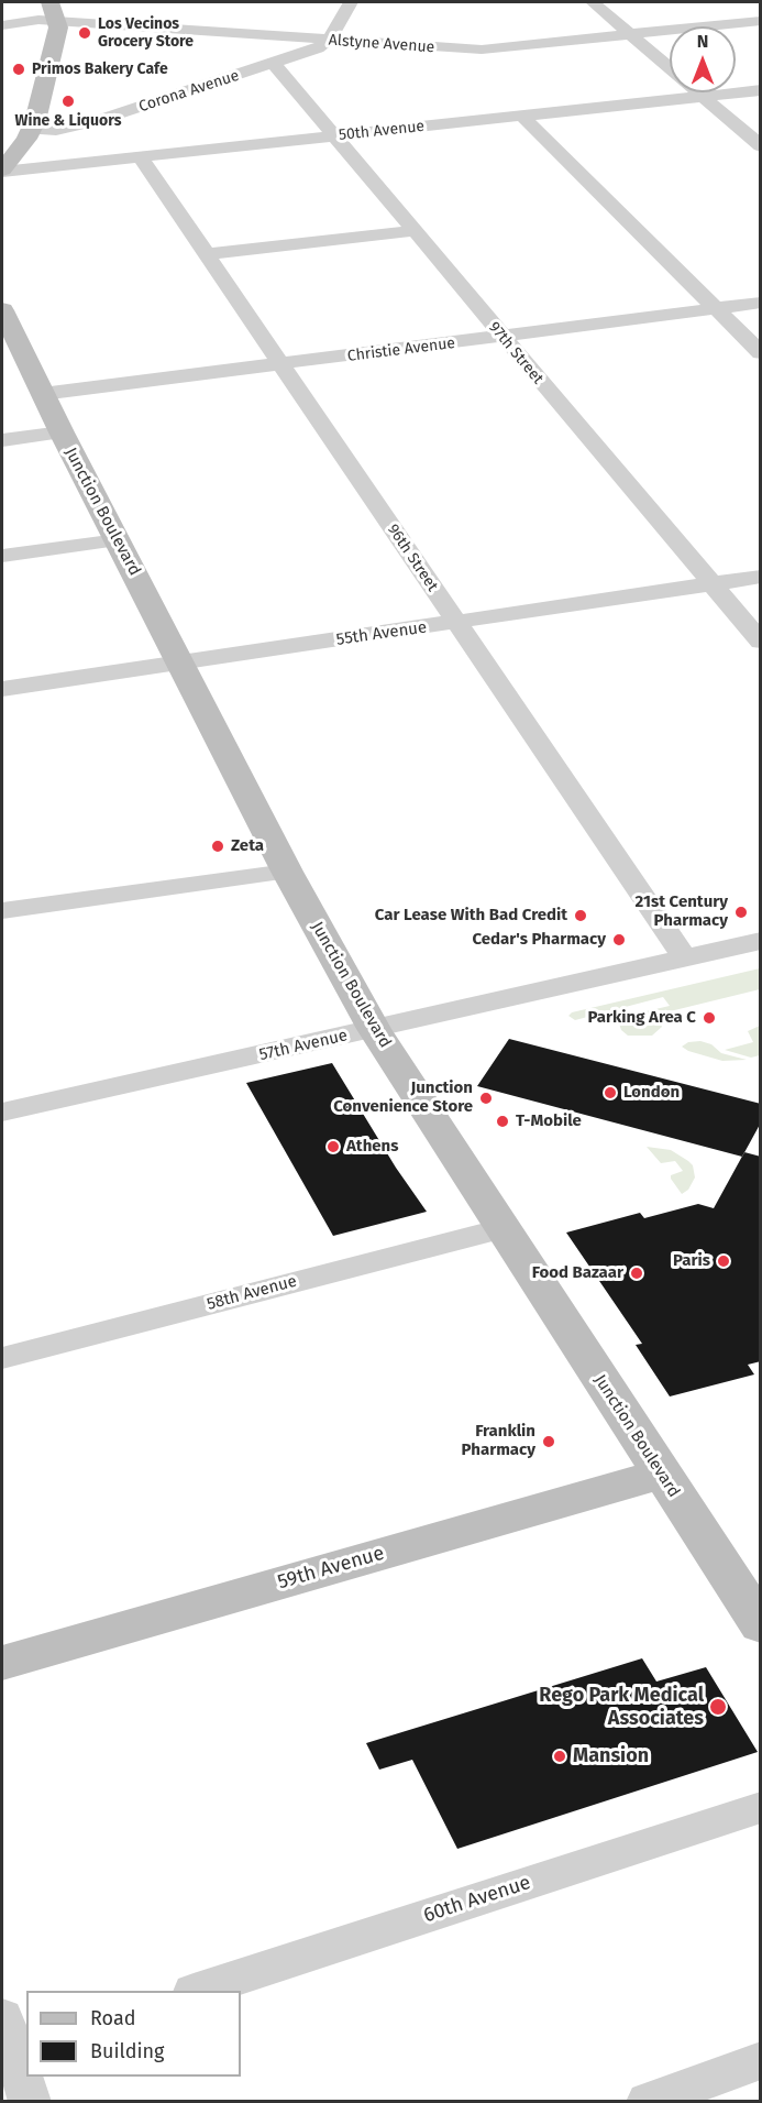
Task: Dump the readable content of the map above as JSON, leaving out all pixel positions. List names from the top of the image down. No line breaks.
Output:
{"streets":{"main road":["Corona Avenue","Junction Boulevard","59th Avenue"],"street":["Alstyne Avenue","50th Avenue","Christie Avenue","97th Street","96th Street","55th Avenue","57th Avenue","58th Avenue","60th Avenue"]},"crossings":[["Alstyne Avenue","Corona Avenue"],["Corona Avenue","97th Street"],["50th Avenue","97th Street"],["50th Avenue","96th Street"],["Christie Avenue","97th Street"],["Christie Avenue","Junction Boulevard"],["Christie Avenue","96th Street"],["97th Street","55th Avenue"],["Junction Boulevard","55th Avenue"],["Junction Boulevard","57th Avenue"],["Junction Boulevard","58th Avenue"],["Junction Boulevard","59th Avenue"],["96th Street","55th Avenue"],["96th Street","57th Avenue"]],"places":["Los Vecinos Grocery Store","Primos Bakery Cafe","Wine & Liquors","Zeta","21st Century Pharmacy","Car Lease With Bad Credit","Cedar's Pharmacy","Parking Area C","London","Junction Convenience Store","T-Mobile","Athens","Paris","Food Bazaar","Franklin Pharmacy","Rego Park Medical Associates","Mansion"],"legend":["Road","Building"],"north":"top"}
